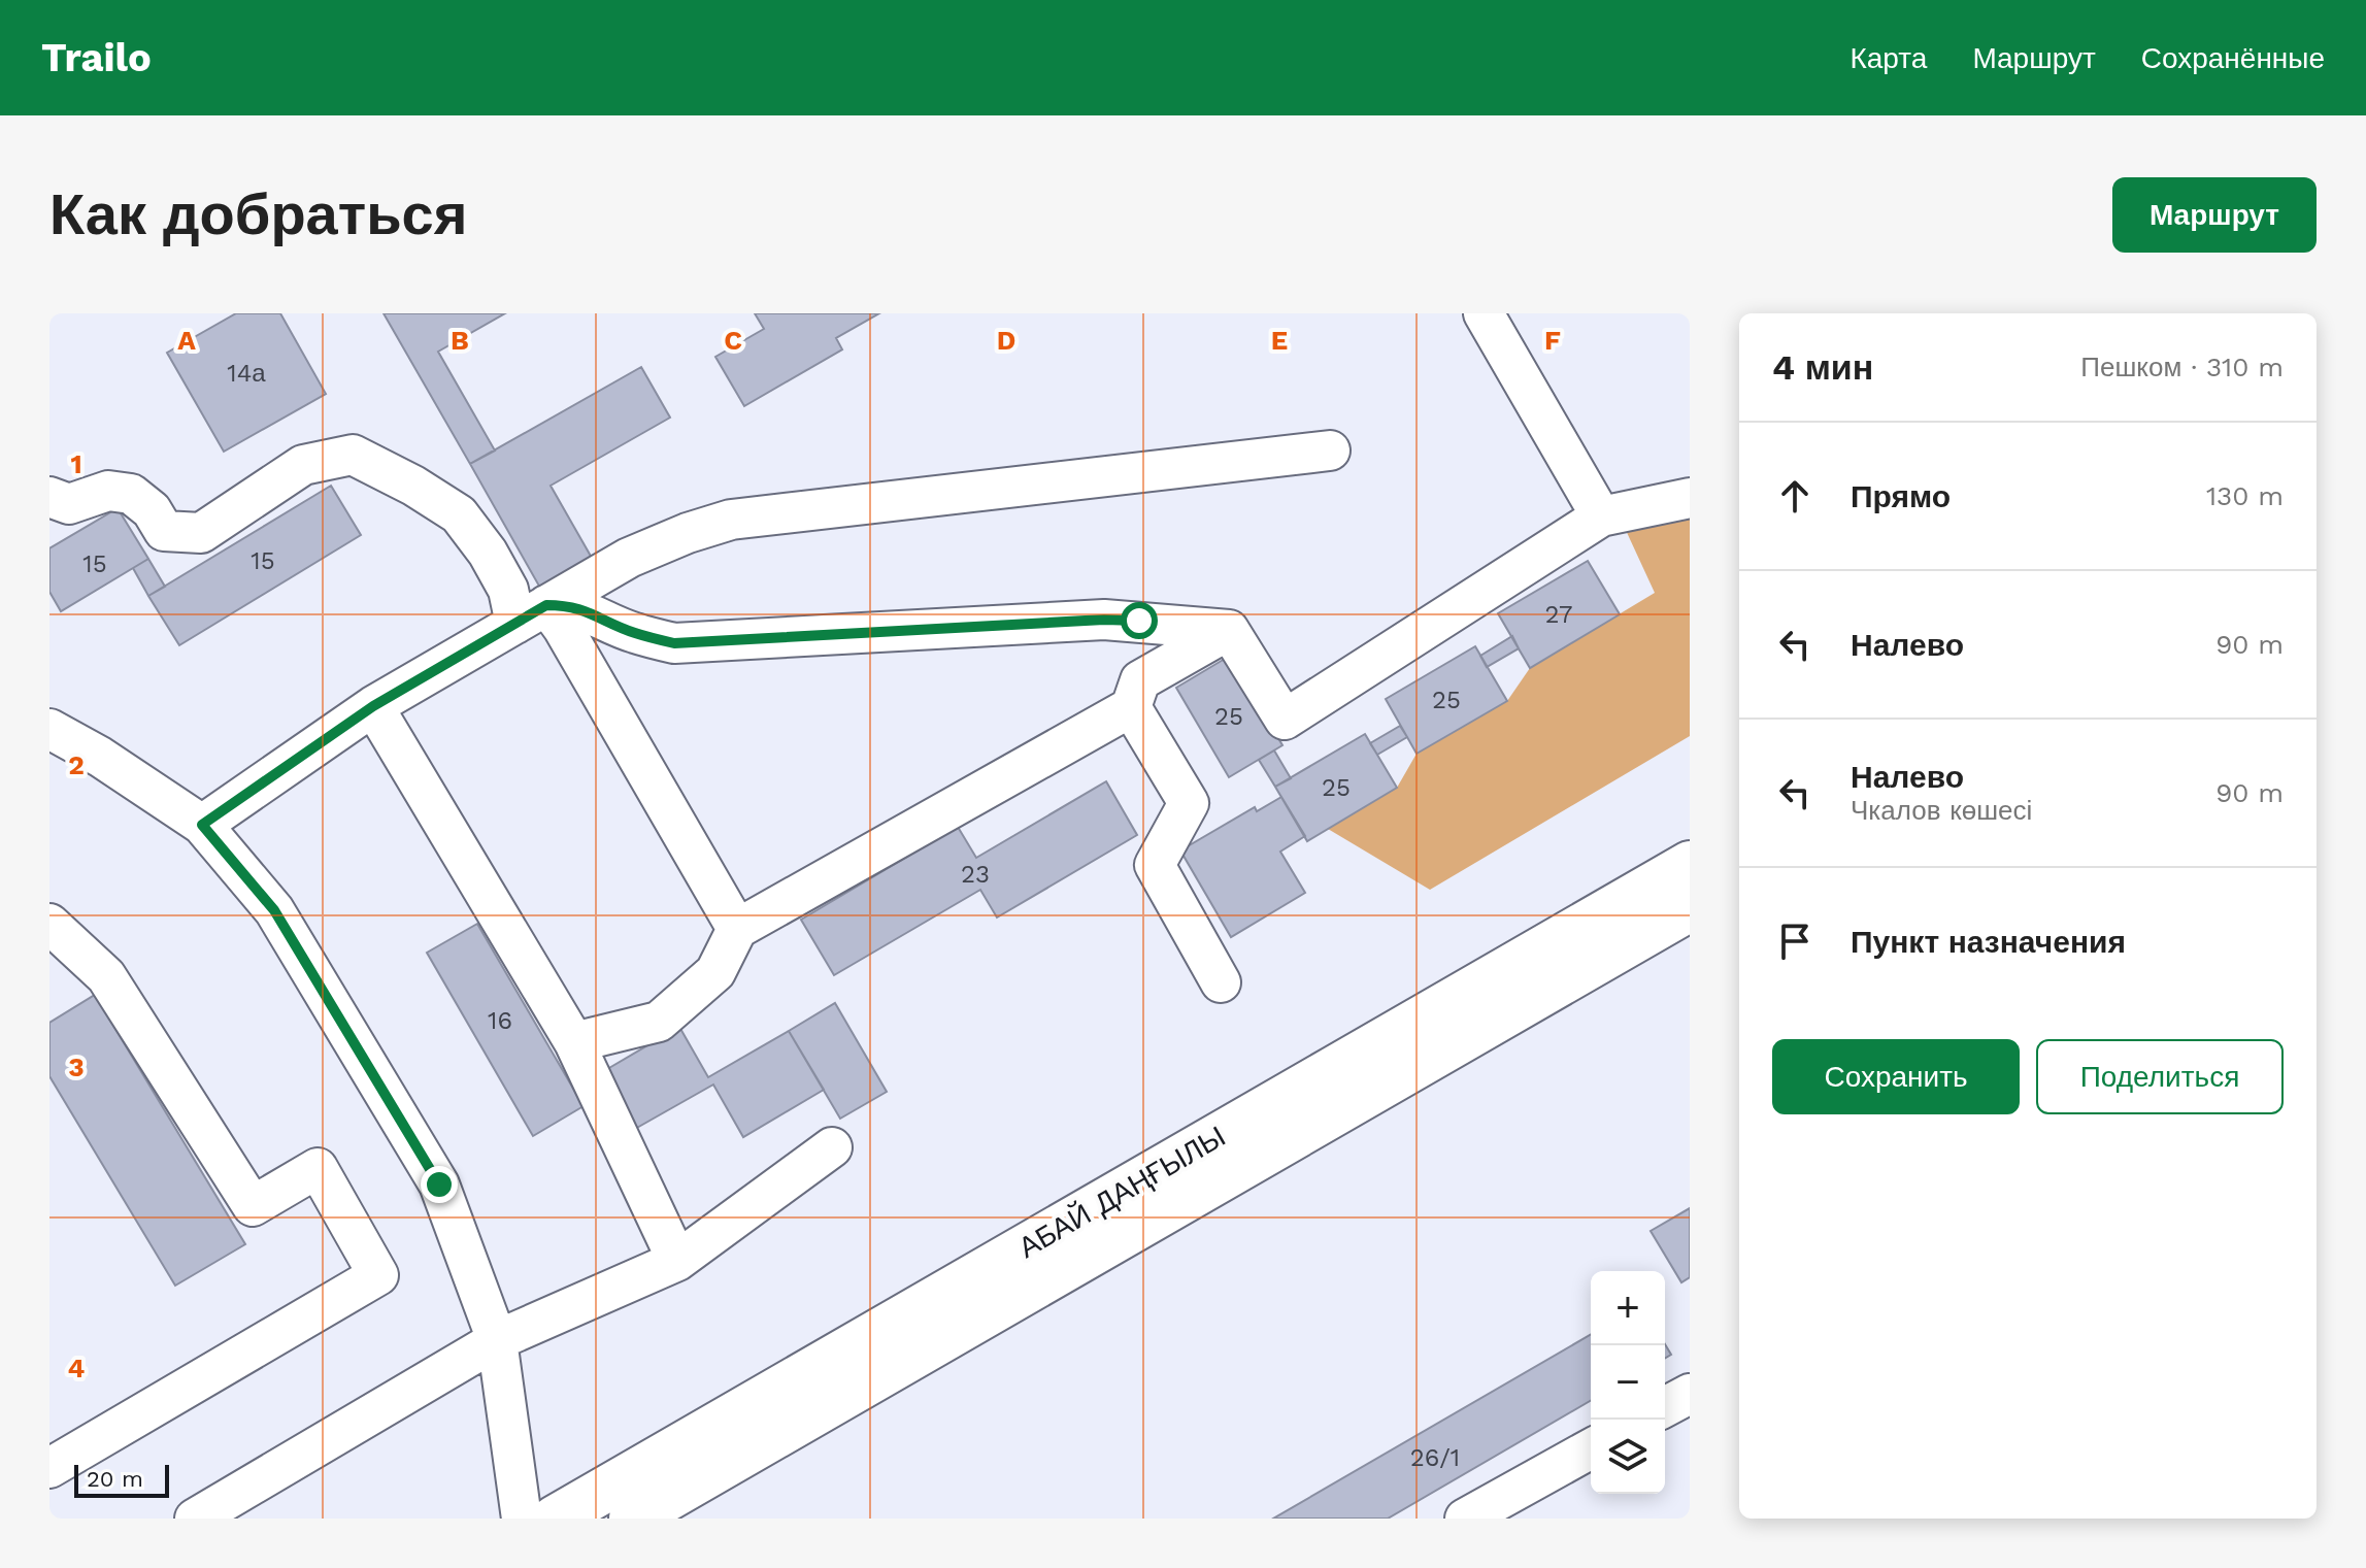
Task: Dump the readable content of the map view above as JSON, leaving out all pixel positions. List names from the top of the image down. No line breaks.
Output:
{"streets":{"main road":["АБАЙ ДАҢҒЫЛЫ"]},"house_numbers":["14а","15","15","27","25","25","25","23","16","26/1"],"scale_bar":"20 m","page":{"header":"Trailo","nav":["Карта","Маршрут","Сохранённые"],"buttons":["Маршрут",["Сохранить","Поделиться"]],"title":"Как добраться","heading":["4 мин","Пешком · 310 m"],"list":[["Прямо","130 m"],["Налево","90 m"],["Налево","Чкалов көшесі","90 m"],"Пункт назначения"],"map_buttons":["+","−"],"scale":"20 m"},"grid":{"columns":["A","B","C","D","E","F"],"rows":["1","2","3","4"]}}
